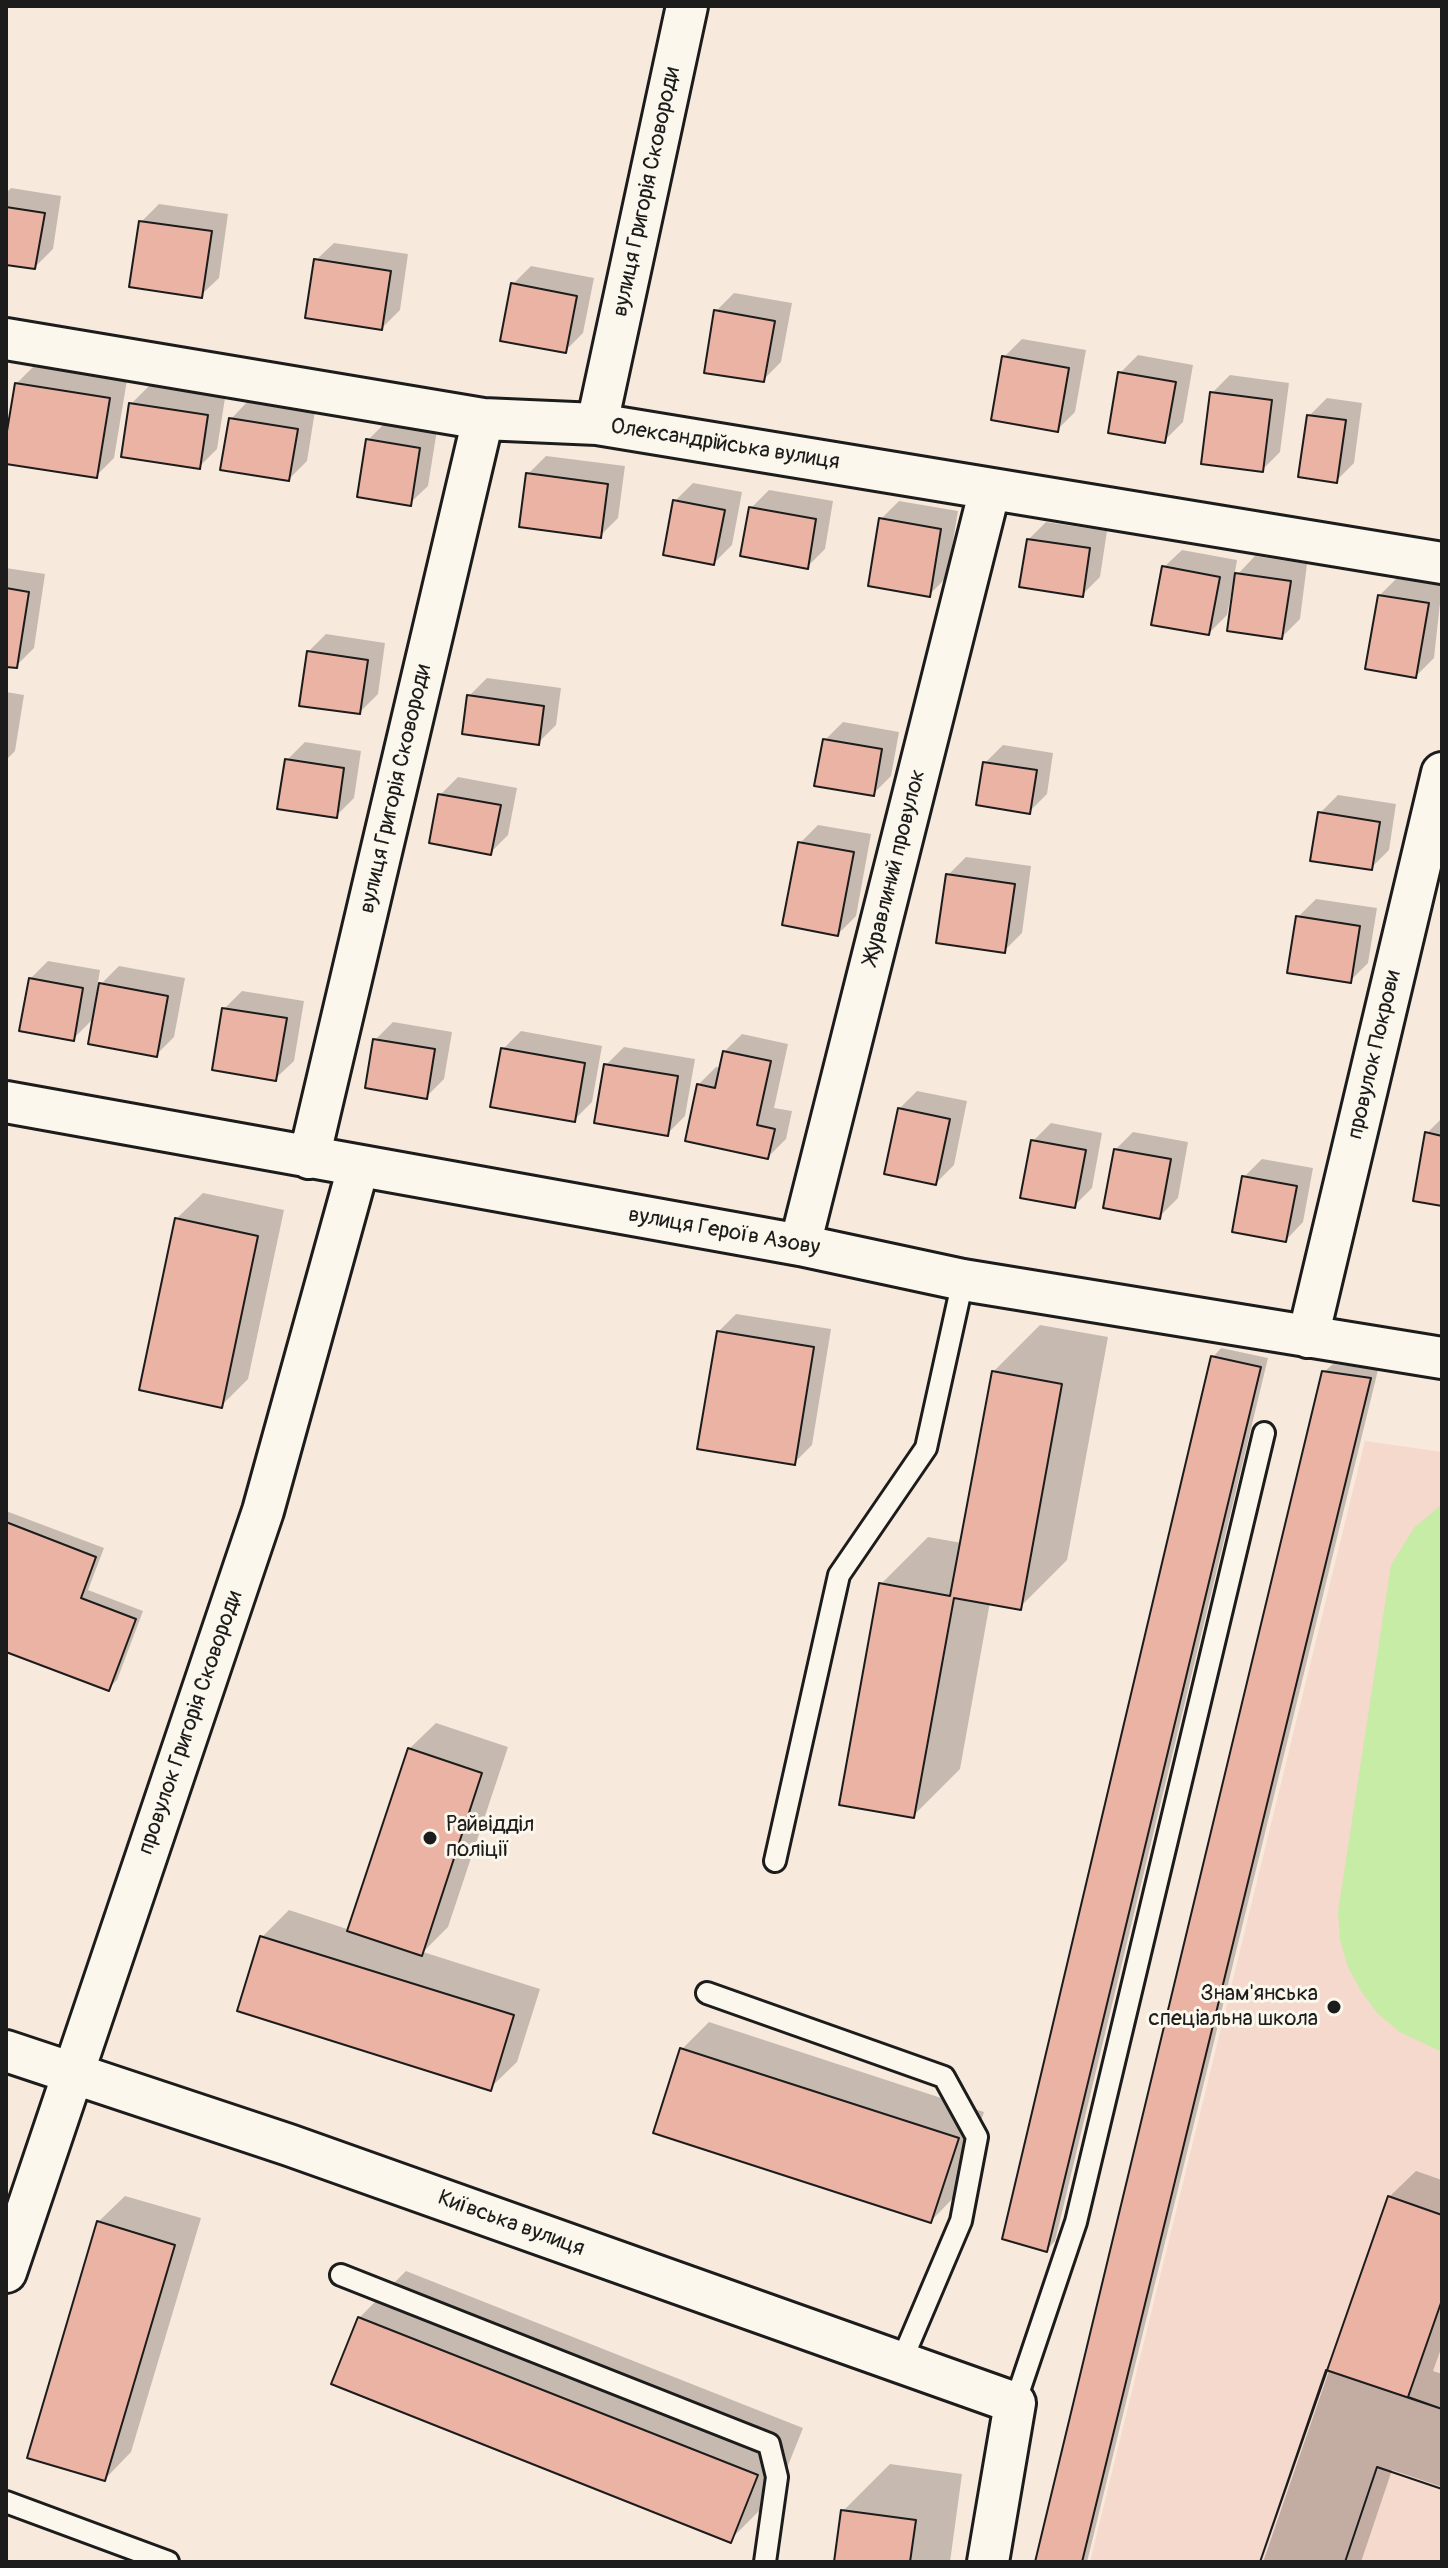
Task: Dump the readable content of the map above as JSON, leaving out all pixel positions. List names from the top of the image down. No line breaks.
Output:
{"streets":{"street":["вулиця Григорія Сковороди","Олександрійська вулиця","Журавлиний провулок","провулок Покрови","вулиця Героїв Азову","провулок Григорія Сковороди","Київська вулиця"]},"crossings":[["вулиця Григорія Сковороди","Олександрійська вулиця"],["вулиця Григорія Сковороди","вулиця Героїв Азову"],["Олександрійська вулиця","Журавлиний провулок"],["Журавлиний провулок","вулиця Героїв Азову"],["провулок Покрови","вулиця Героїв Азову"],["вулиця Героїв Азову","провулок Григорія Сковороди"],["провулок Григорія Сковороди","Київська вулиця"]],"places":["Райвідділ поліції","Знам'янська спеціальна школа"]}
